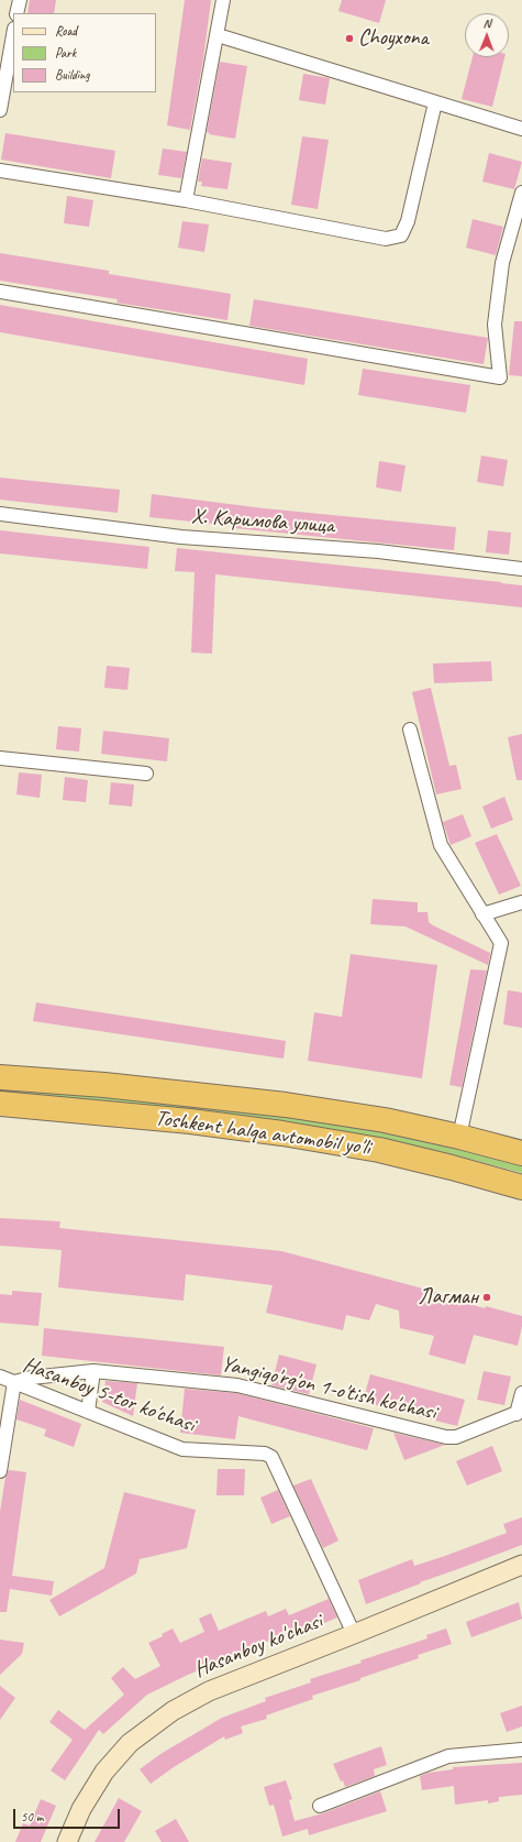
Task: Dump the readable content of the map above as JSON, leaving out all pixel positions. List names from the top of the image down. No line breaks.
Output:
{"streets":{"highway":["Toshkent halqa avtomobil yo'li"],"main road":["Hasanboy ko'chasi"],"street":["Х. Каримова улица","Yangiqo'rg'on 1-o'tish ko'chasi","Hasanboy 5-tor ko'chasi"]},"crossings":[["Yangiqo'rg'on 1-o'tish ko'chasi","Hasanboy 5-tor ko'chasi"],["Hasanboy 5-tor ko'chasi","Hasanboy ko'chasi"]],"places":["Choyxona","Лагман"],"legend":["Road","Park","Building"],"scale_bar":"50 m","north":"top"}
